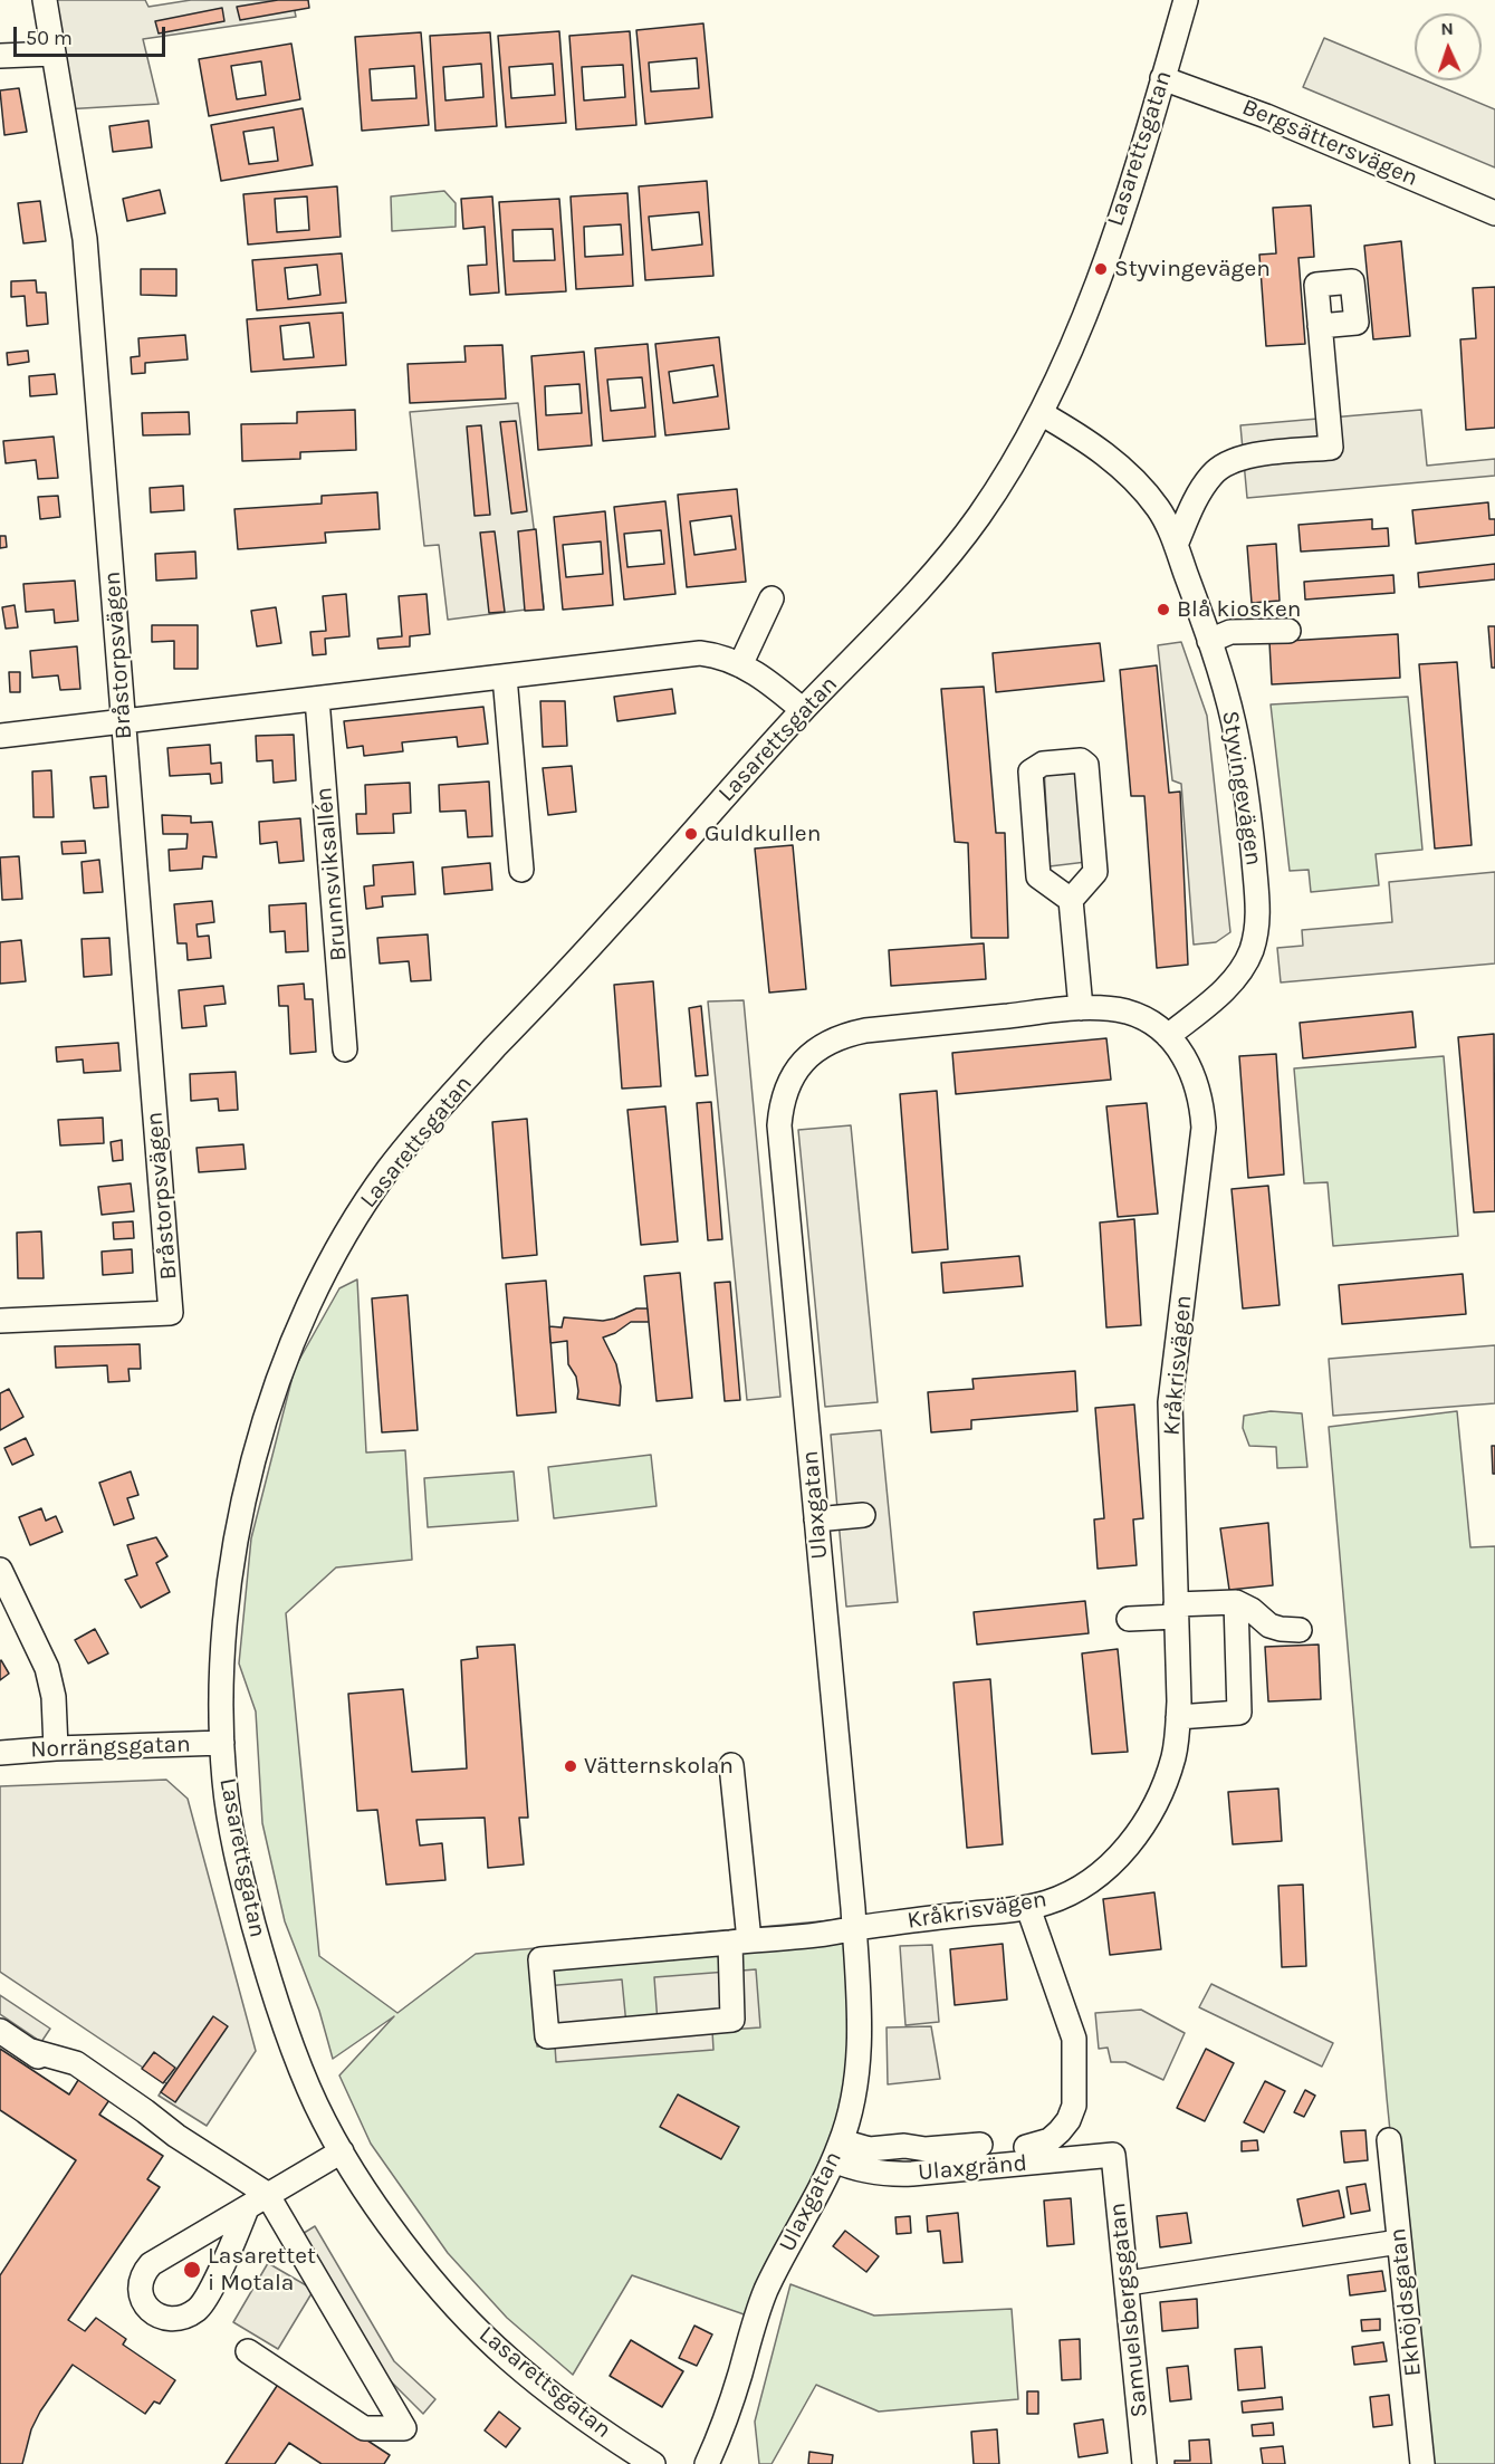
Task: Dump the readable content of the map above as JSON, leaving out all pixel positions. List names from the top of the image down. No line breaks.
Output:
{"streets":{"street":["Bergsättersvägen","Lasarettsgatan","Bråstorpsvägen","Styvingevägen","Brunnsviksallén","Kråkrisvägen","Ulaxgatan","Norrängsgatan","Ulaxgränd","Ekhöjdsgatan","Samuelsbergsgatan"]},"crossings":[["Bergsättersvägen","Lasarettsgatan"],["Lasarettsgatan","Styvingevägen"],["Lasarettsgatan","Norrängsgatan"],["Styvingevägen","Kråkrisvägen"],["Kråkrisvägen","Ulaxgatan"],["Ulaxgatan","Ulaxgränd"],["Ulaxgränd","Samuelsbergsgatan"]],"places":["Styvingevägen","Blå kiosken","Guldkullen","Vätternskolan","Lasarettet i Motala"],"scale_bar":"50 m","north":"top"}
